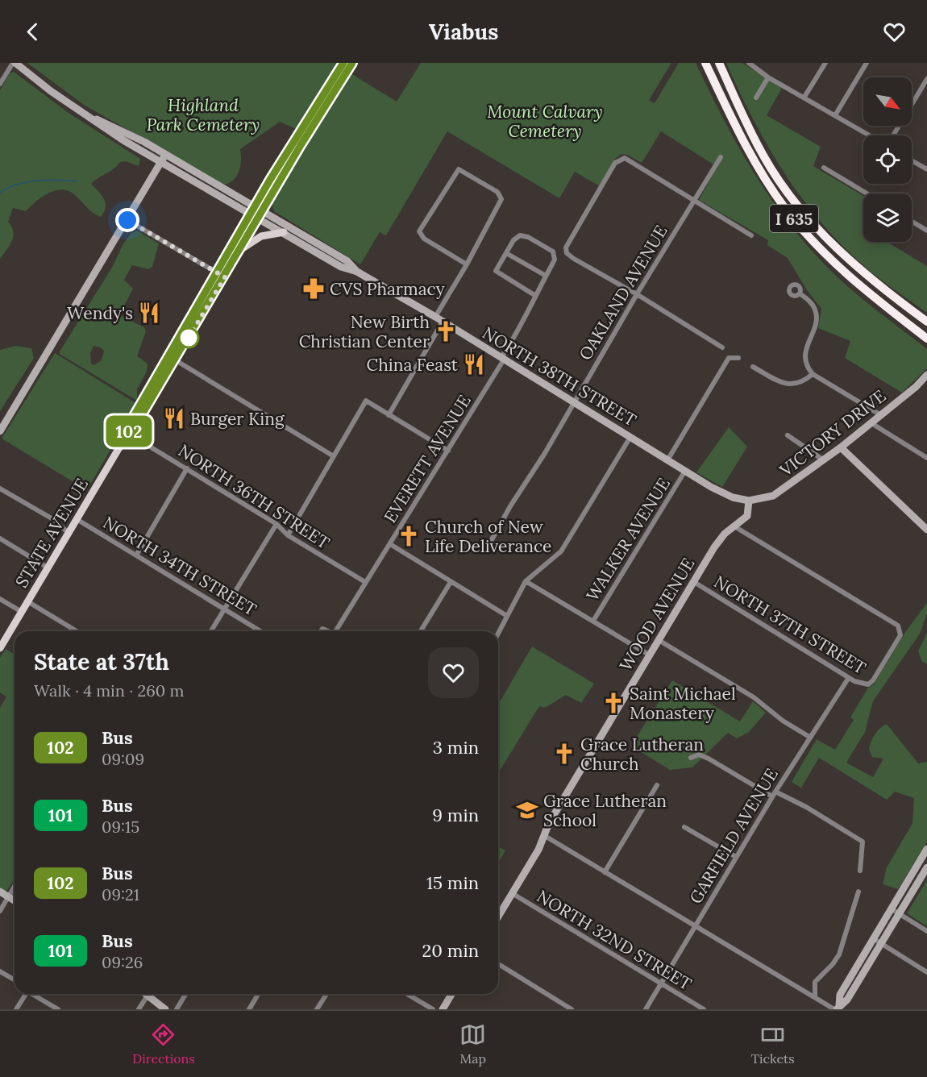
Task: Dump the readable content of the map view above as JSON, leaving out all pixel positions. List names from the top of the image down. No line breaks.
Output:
{"streets":{"highway":["I 635"],"main road":["NORTH 38TH STREET","VICTORY DRIVE","STATE AVENUE","WOOD AVENUE"],"street":["OAKLAND AVENUE","EVERETT AVENUE","NORTH 36TH STREET","WALKER AVENUE","NORTH 34TH STREET","NORTH 37TH STREET","GARFIELD AVENUE","NORTH 32ND STREET"]},"crossings":[["OAKLAND AVENUE","NORTH 38TH STREET"],["NORTH 38TH STREET","VICTORY DRIVE"],["NORTH 38TH STREET","EVERETT AVENUE"],["NORTH 38TH STREET","STATE AVENUE"],["NORTH 38TH STREET","WALKER AVENUE"],["NORTH 38TH STREET","WOOD AVENUE"],["VICTORY DRIVE","WOOD AVENUE"],["EVERETT AVENUE","NORTH 36TH STREET"],["NORTH 36TH STREET","STATE AVENUE"],["STATE AVENUE","NORTH 34TH STREET"],["WOOD AVENUE","NORTH 37TH STREET"],["WOOD AVENUE","NORTH 32ND STREET"],["NORTH 37TH STREET","GARFIELD AVENUE"],["GARFIELD AVENUE","NORTH 32ND STREET"]],"parks":["Highland Park Cemetery","Mount Calvary Cemetery"],"places":{"pharmacy":["CVS Pharmacy"],"restaurant":["Wendy's","China Feast","Burger King"],"church":["New Birth Christian Center","Church of New Life Deliverance","Saint Michael Monastery","Grace Lutheran Church"],"school or university":["Grace Lutheran School"]},"lines":["bus line 102"],"north":"bottom right","page":{"header":"Viabus","on_map":"102","heading":["State at 37th","Walk · 4 min · 260 m"],"list":[{"mark":"102","name":"Bus","note":"09:09","value":"3 min"},{"mark":"101","name":"Bus","note":"09:15","value":"9 min"},{"mark":"102","name":"Bus","note":"09:21","value":"15 min"},{"mark":"101","name":"Bus","note":"09:26","value":"20 min"}],"tabs":["Directions","Map","Tickets"]}}
